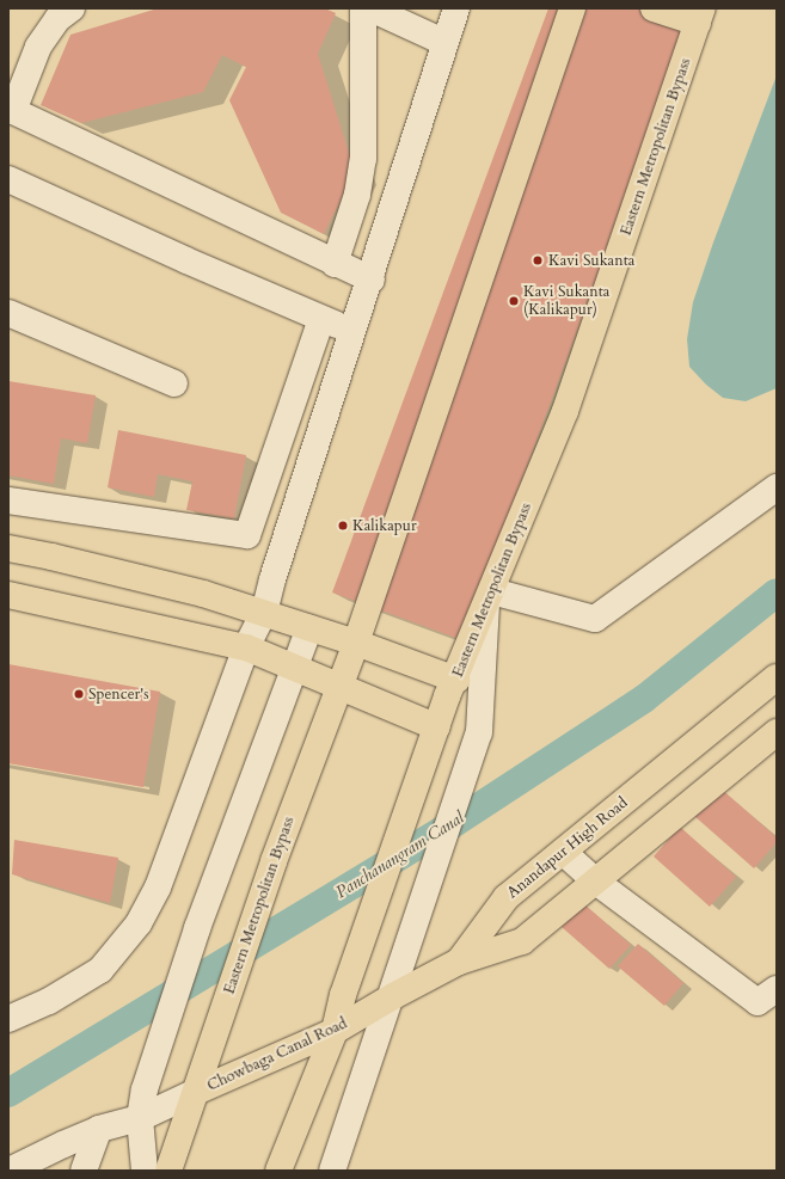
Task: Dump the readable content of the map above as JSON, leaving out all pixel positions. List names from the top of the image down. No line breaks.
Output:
{"streets":{"main road":["Eastern Metropolitan Bypass","Anandapur High Road","Chowbaga Canal Road"]},"crossings":[["Eastern Metropolitan Bypass","Chowbaga Canal Road"],["Anandapur High Road","Chowbaga Canal Road"]],"water":["Panchanangram Canal"],"places":["Kavi Sukanta","Kavi Sukanta (Kalikapur)","Kalikapur","Spencer's"]}
